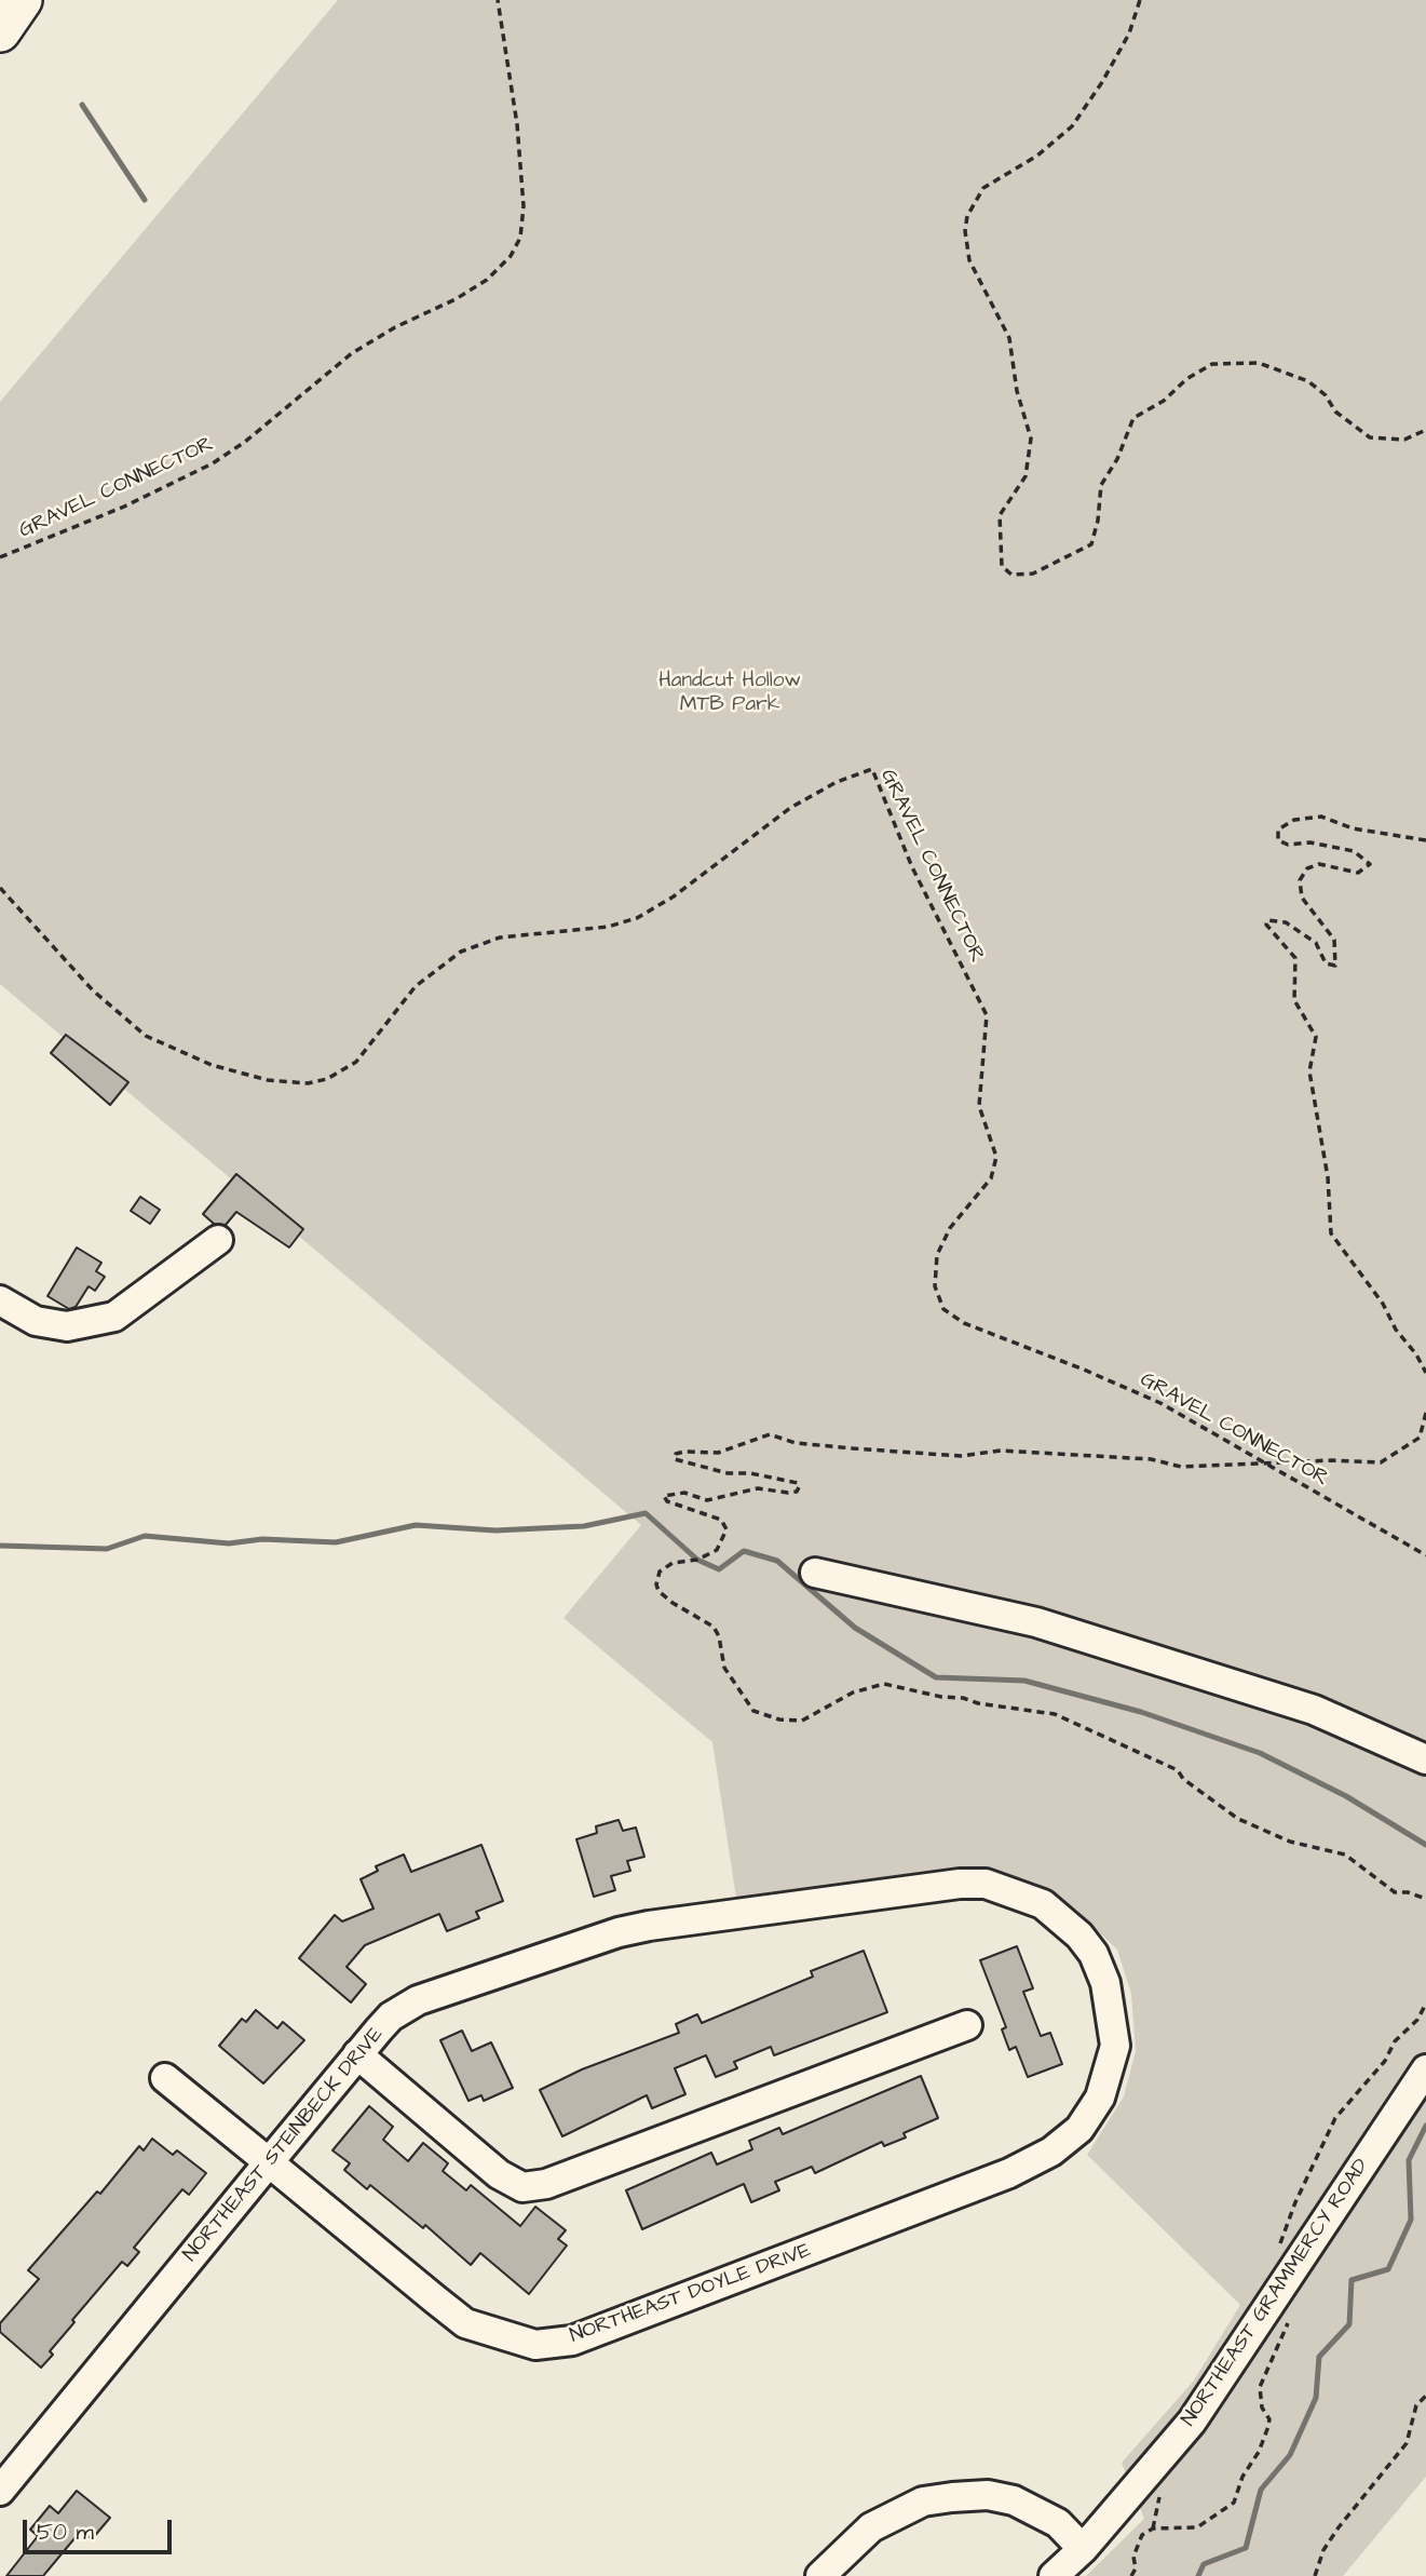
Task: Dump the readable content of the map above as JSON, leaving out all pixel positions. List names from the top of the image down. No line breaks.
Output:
{"streets":{"street":["NORTHEAST STEINBECK DRIVE","NORTHEAST GRAMMERCY ROAD","NORTHEAST DOYLE DRIVE"],"path":["GRAVEL CONNECTOR"]},"crossings":[["NORTHEAST STEINBECK DRIVE","NORTHEAST DOYLE DRIVE"]],"parks":["Handcut Hollow MTB Park"],"scale_bar":"50 m"}
